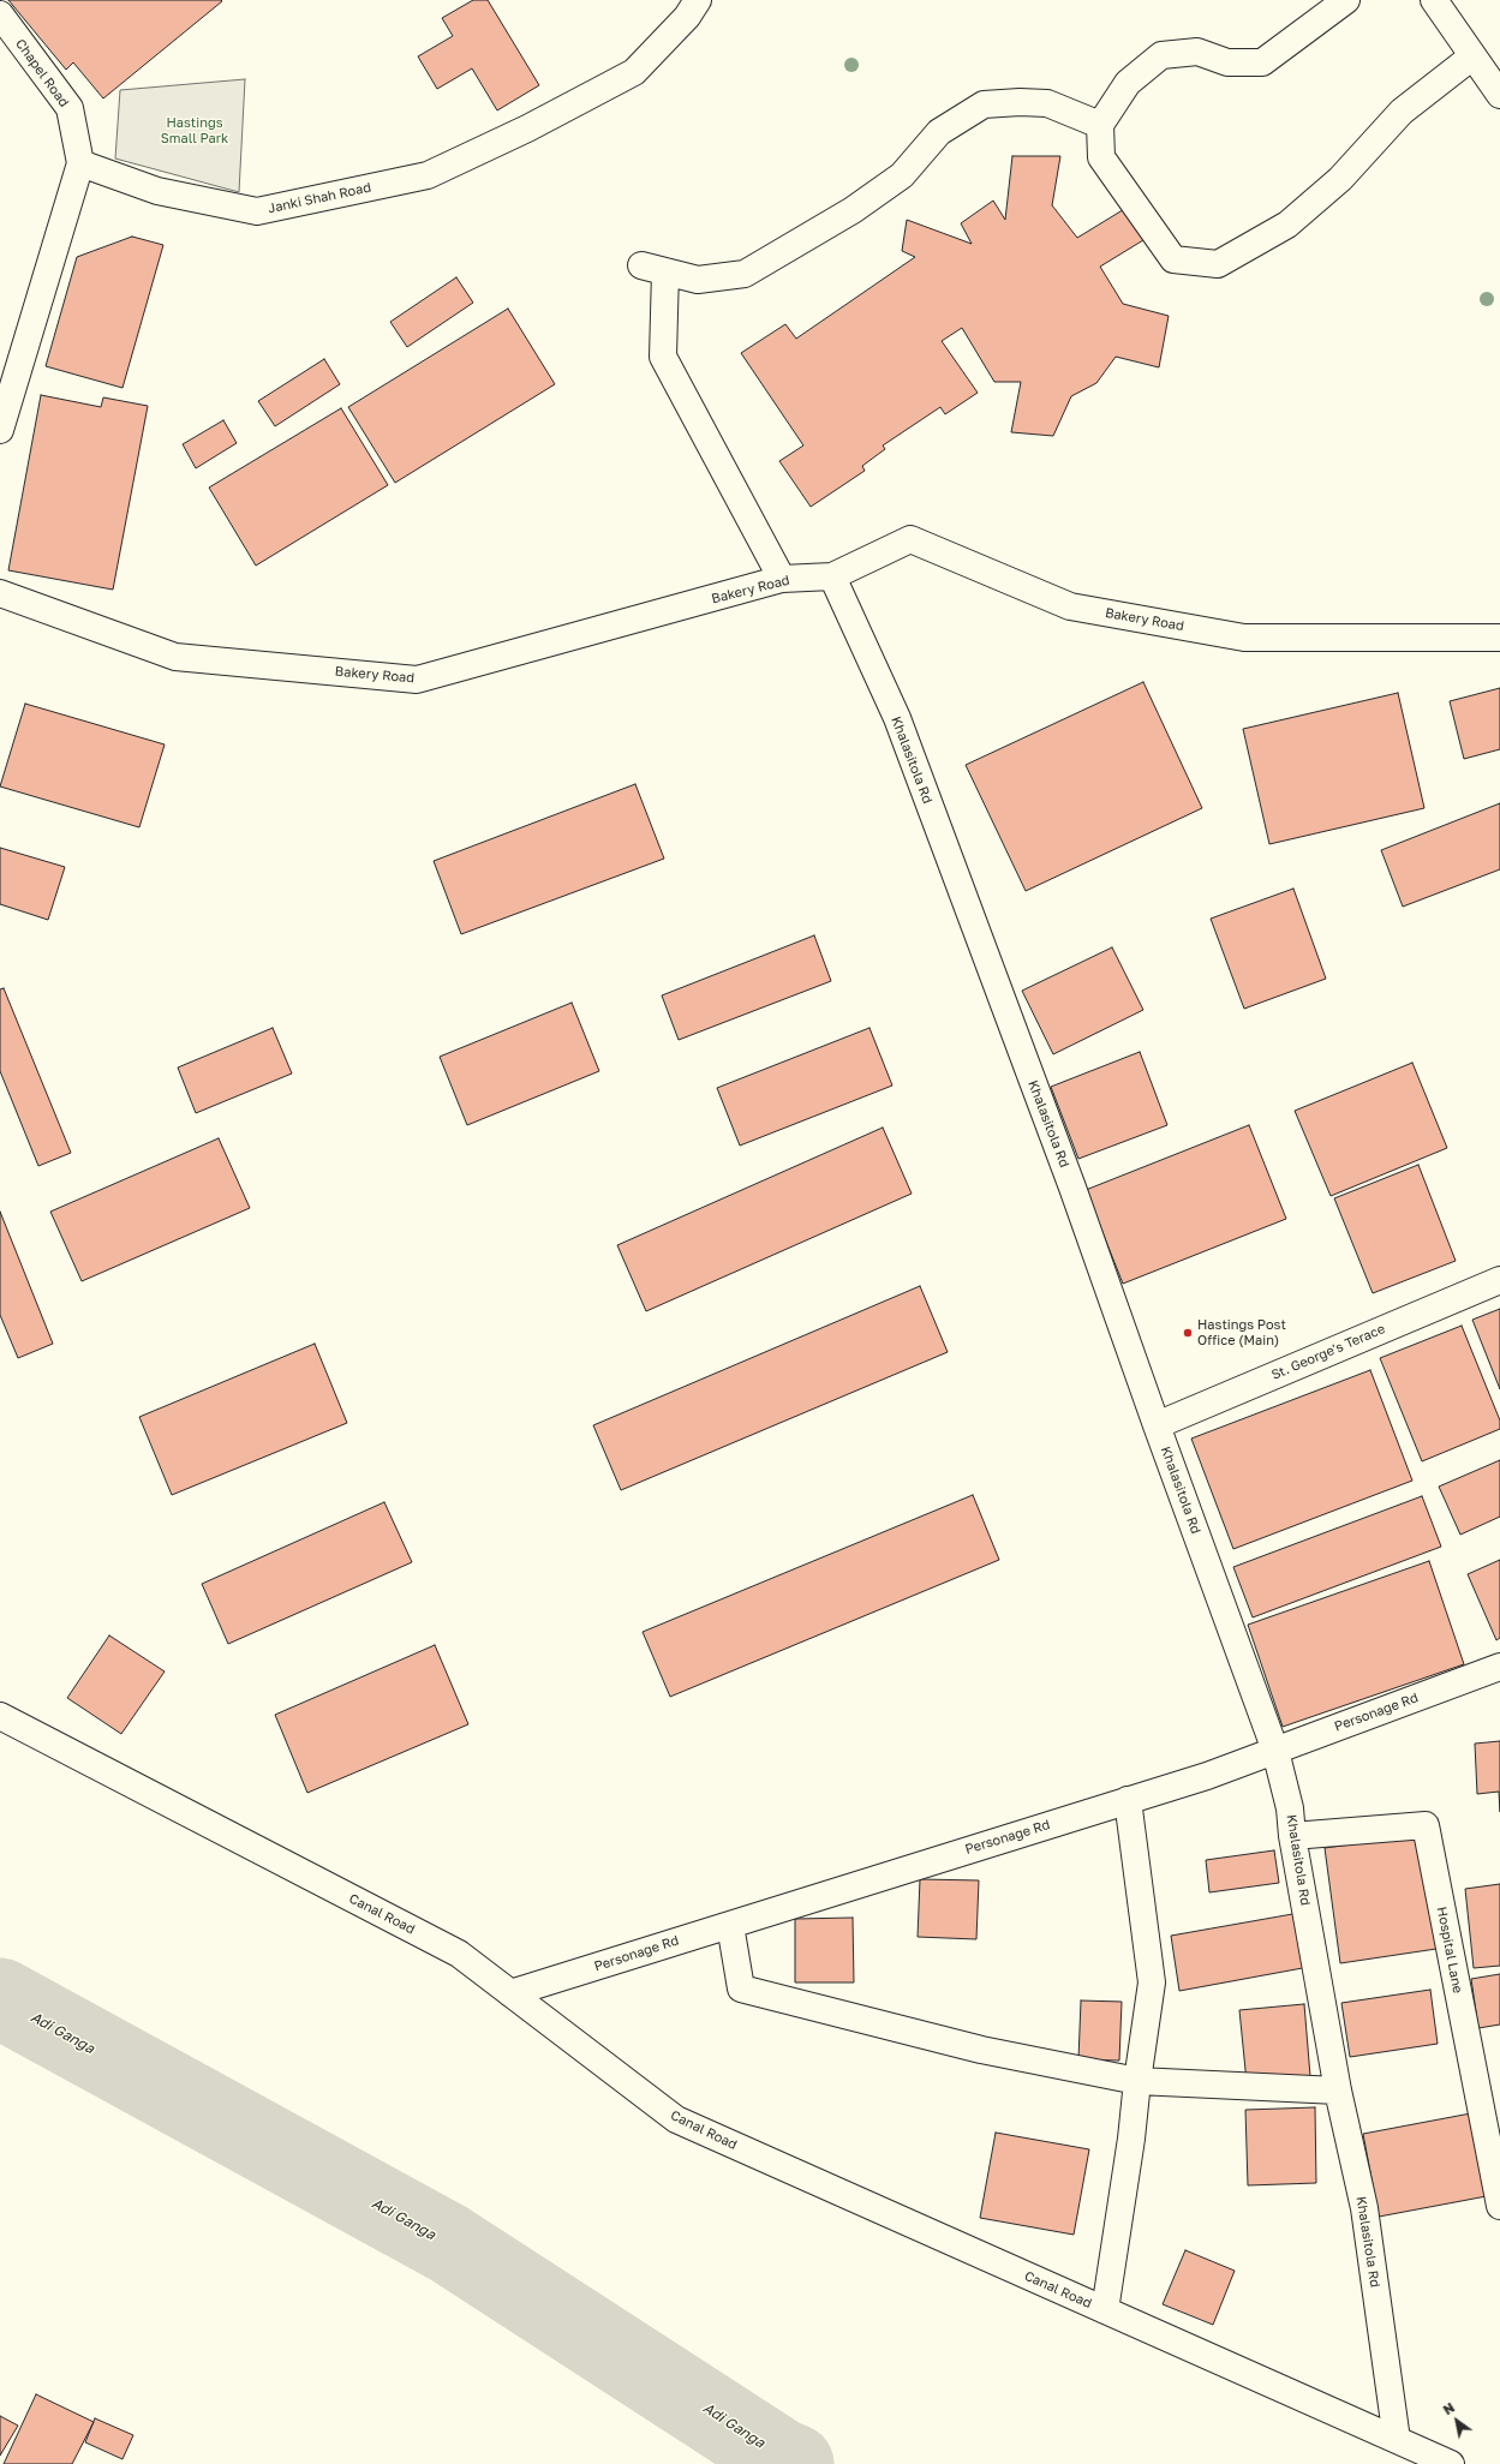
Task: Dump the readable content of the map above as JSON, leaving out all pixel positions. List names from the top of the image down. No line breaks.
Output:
{"streets":{"street":["Chapel Road","Janki Shah Road","Bakery Road","Khalasitola Rd","St. George's Terace","Personage Rd","Canal Road","Hospital Lane"]},"crossings":[["Chapel Road","Janki Shah Road"],["Bakery Road","Khalasitola Rd"],["Khalasitola Rd","St. George's Terace"],["Khalasitola Rd","Personage Rd"],["Khalasitola Rd","Canal Road"],["Khalasitola Rd","Hospital Lane"],["Personage Rd","Canal Road"]],"water":["Adi Ganga"],"parks":["Hastings Small Park"],"places":["Hastings Post Office (Main)"],"north":"top left"}
